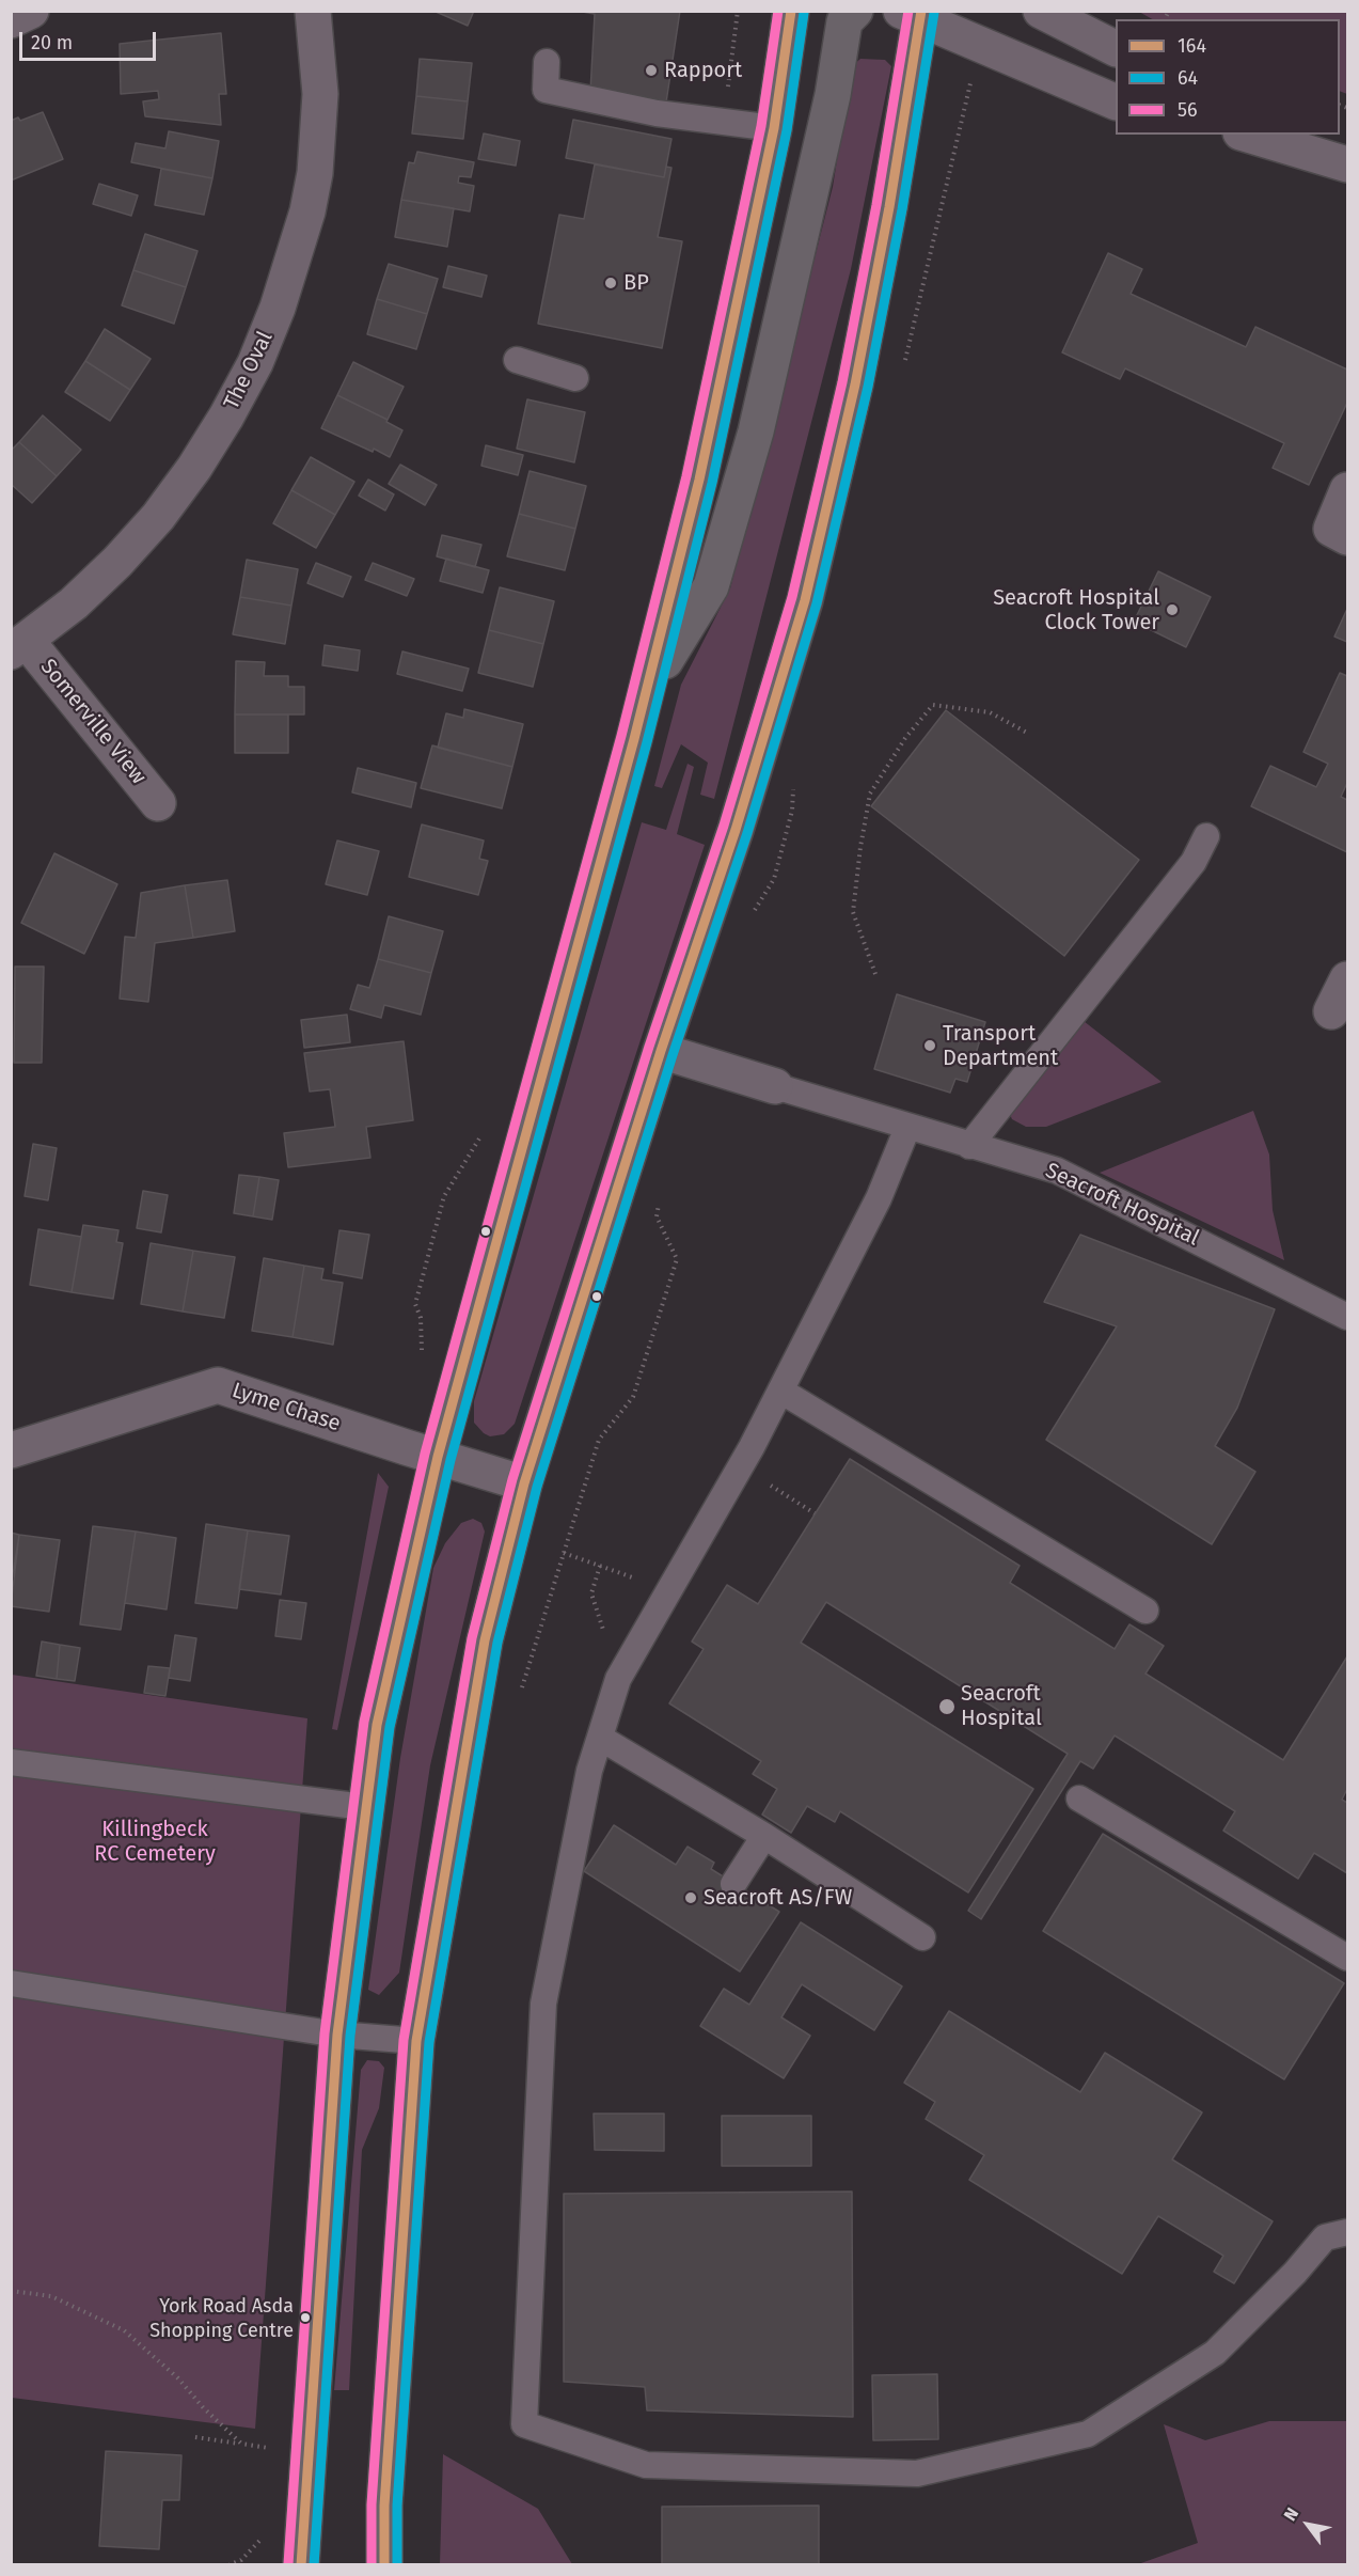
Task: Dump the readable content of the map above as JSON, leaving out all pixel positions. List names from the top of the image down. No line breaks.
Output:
{"streets":{"street":["The Oval","Somerville View","Lyme Chase"],"lane":["Seacroft Hospital"]},"crossings":[["The Oval","Somerville View"]],"parks":["Killingbeck RC Cemetery"],"places":["Rapport","BP","Seacroft Hospital Clock Tower","Transport Department","Seacroft Hospital","Seacroft AS/FW","York Road Asda Shopping Centre"],"lines":["transit line 164","transit line 56","transit line 64"],"legend":["164","64","56"],"scale_bar":"20 m","north":"top left"}
